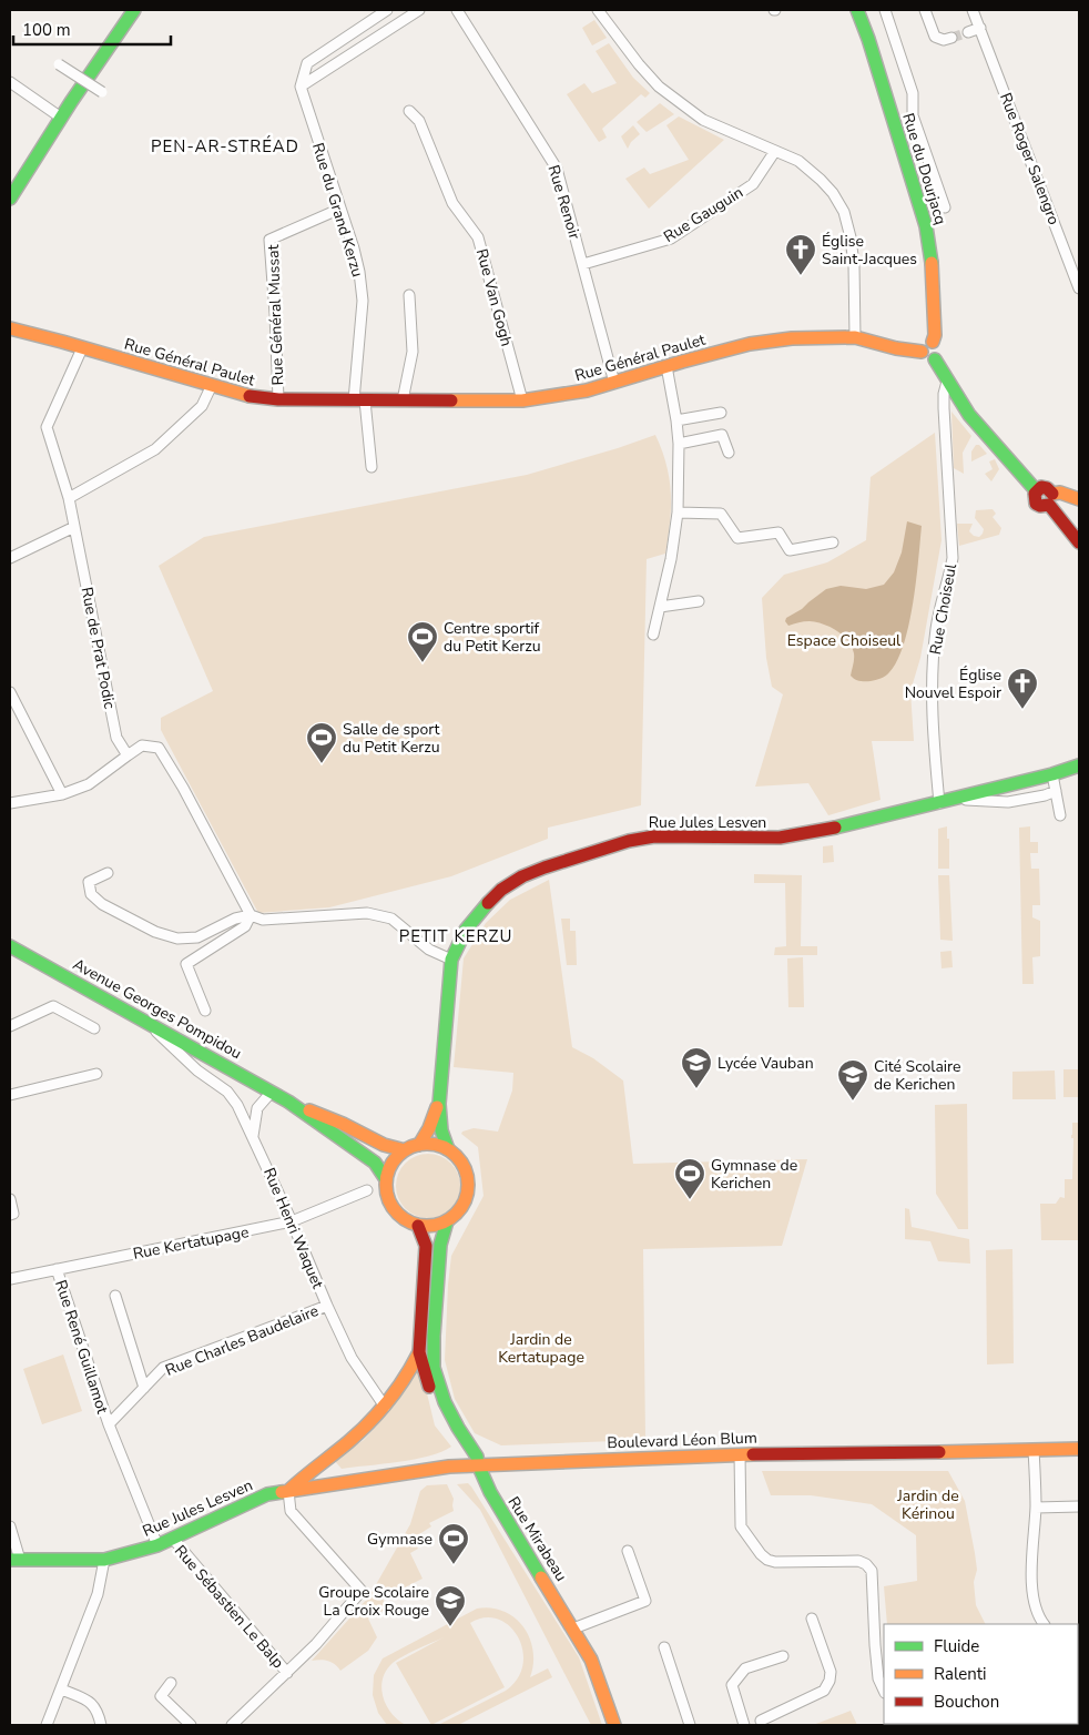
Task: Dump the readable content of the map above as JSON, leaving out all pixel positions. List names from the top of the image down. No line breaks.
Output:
{"streets":{"main road":["Rue du Dourjacq","Rue Général Paulet","Rue Jules Lesven","Avenue Georges Pompidou","Boulevard Léon Blum","Rue Mirabeau"],"street":["Rue Roger Salengro","Rue Renoir","Rue du Grand Kerzu","Rue Gauguin","Rue Van Gogh","Rue Général Mussat","Rue Choiseul","Rue de Prat Podic","Rue Henri Waquet","Rue Kertatupage","Rue Charles Baudelaire","Rue René Guillamot","Rue Sébastien Le Balp"]},"crossings":[["Rue du Dourjacq","Rue Général Paulet"],["Rue Renoir","Rue Gauguin"],["Rue Renoir","Rue Général Paulet"],["Rue du Grand Kerzu","Rue Général Mussat"],["Rue du Grand Kerzu","Rue Général Paulet"],["Rue Van Gogh","Rue Général Paulet"],["Rue Général Mussat","Rue Général Paulet"],["Rue Général Paulet","Rue de Prat Podic"],["Rue Choiseul","Rue Jules Lesven"],["Rue Jules Lesven","Avenue Georges Pompidou"],["Rue Jules Lesven","Boulevard Léon Blum"],["Rue Jules Lesven","Rue Sébastien Le Balp"],["Avenue Georges Pompidou","Rue Henri Waquet"],["Rue Henri Waquet","Rue Kertatupage"],["Rue Henri Waquet","Rue Charles Baudelaire"],["Rue Kertatupage","Rue René Guillamot"],["Rue Charles Baudelaire","Rue René Guillamot"],["Boulevard Léon Blum","Rue Mirabeau"]],"districts":["PEN-AR-STRÉAD","PETIT KERZU"],"parks":["Espace Choiseul","Jardin de Kertatupage","Jardin de Kérinou"],"places":{"church":["Église Saint-Jacques","Église Nouvel Espoir"],"sports":["Centre sportif du Petit Kerzu","Salle de sport du Petit Kerzu","Gymnase de Kerichen","Gymnase"],"school or university":["Lycée Vauban","Cité Scolaire de Kerichen","Groupe Scolaire La Croix Rouge"]},"legend":["Fluide","Ralenti","Bouchon"],"scale_bar":"100 m"}
